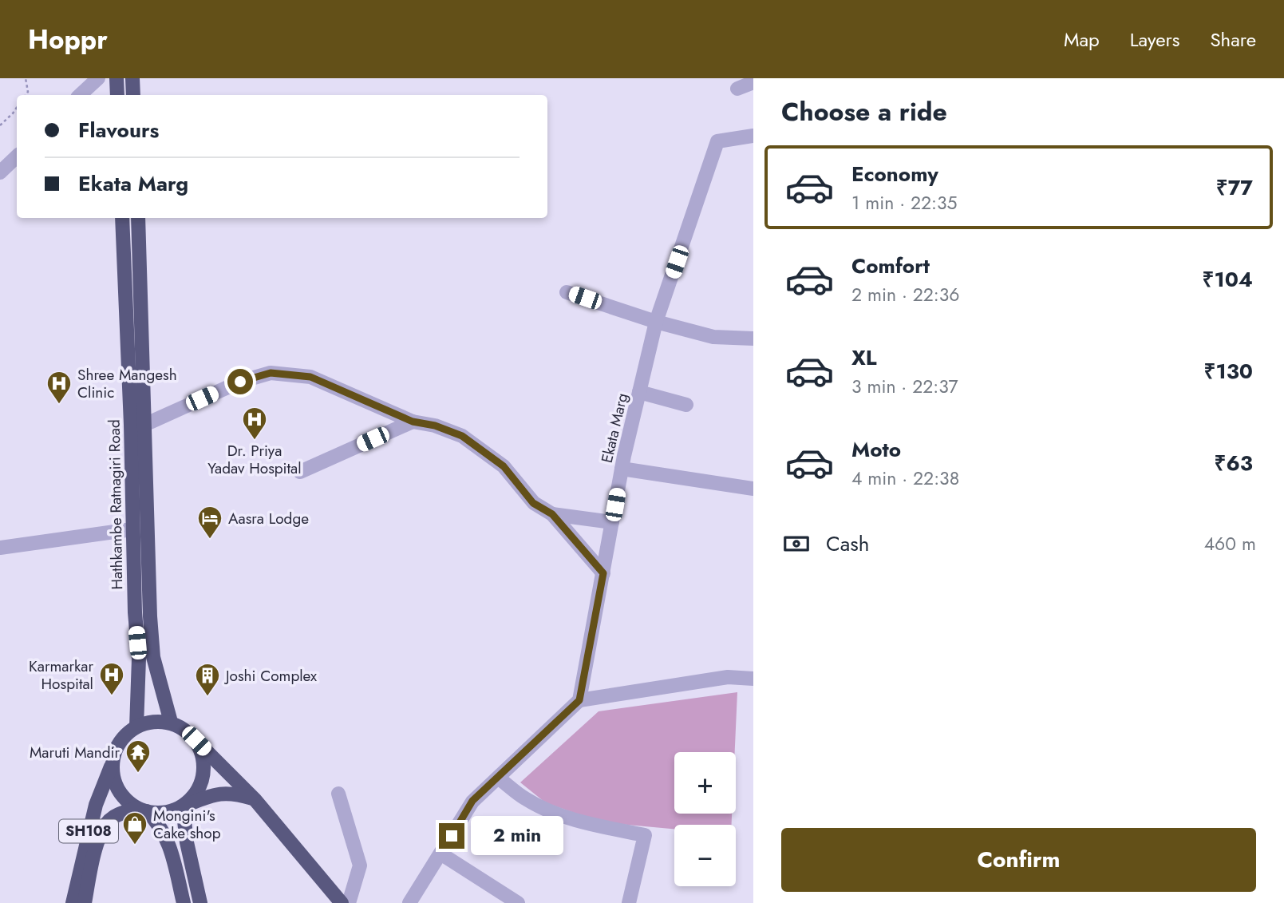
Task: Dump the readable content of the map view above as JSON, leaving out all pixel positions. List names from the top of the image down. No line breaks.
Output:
{"streets":{"main road":["Hathkambe Ratnagiri Road","SH108"],"street":["Ekata Marg"]},"crossings":[["Hathkambe Ratnagiri Road","SH108"]],"places":{"hospital":["Shree Mangesh Clinic","Dr. Priya Yadav Hospital","Karmarkar Hospital"],"hotel":["Aasra Lodge"],"building":["Joshi Complex"],"temple":["Maruti Mandir"],"shop":["Mongini's Cake shop"]},"page":{"header":"Hoppr","nav":["Map","Layers","Share"],"heading":"Choose a ride","banner":["Flavours","Ekata Marg"],"list":[{"name":"Economy","note":"1 min · 22:35","value":"₹77"},{"name":"Comfort","note":"2 min · 22:36","value":"₹104"},{"name":"XL","note":"3 min · 22:37","value":"₹130"},{"name":"Moto","note":"4 min · 22:38","value":"₹63"}],"pay":["Cash","460 m"],"map_buttons":["+","−"],"bubble":"2 min","buttons":"Confirm"}}
